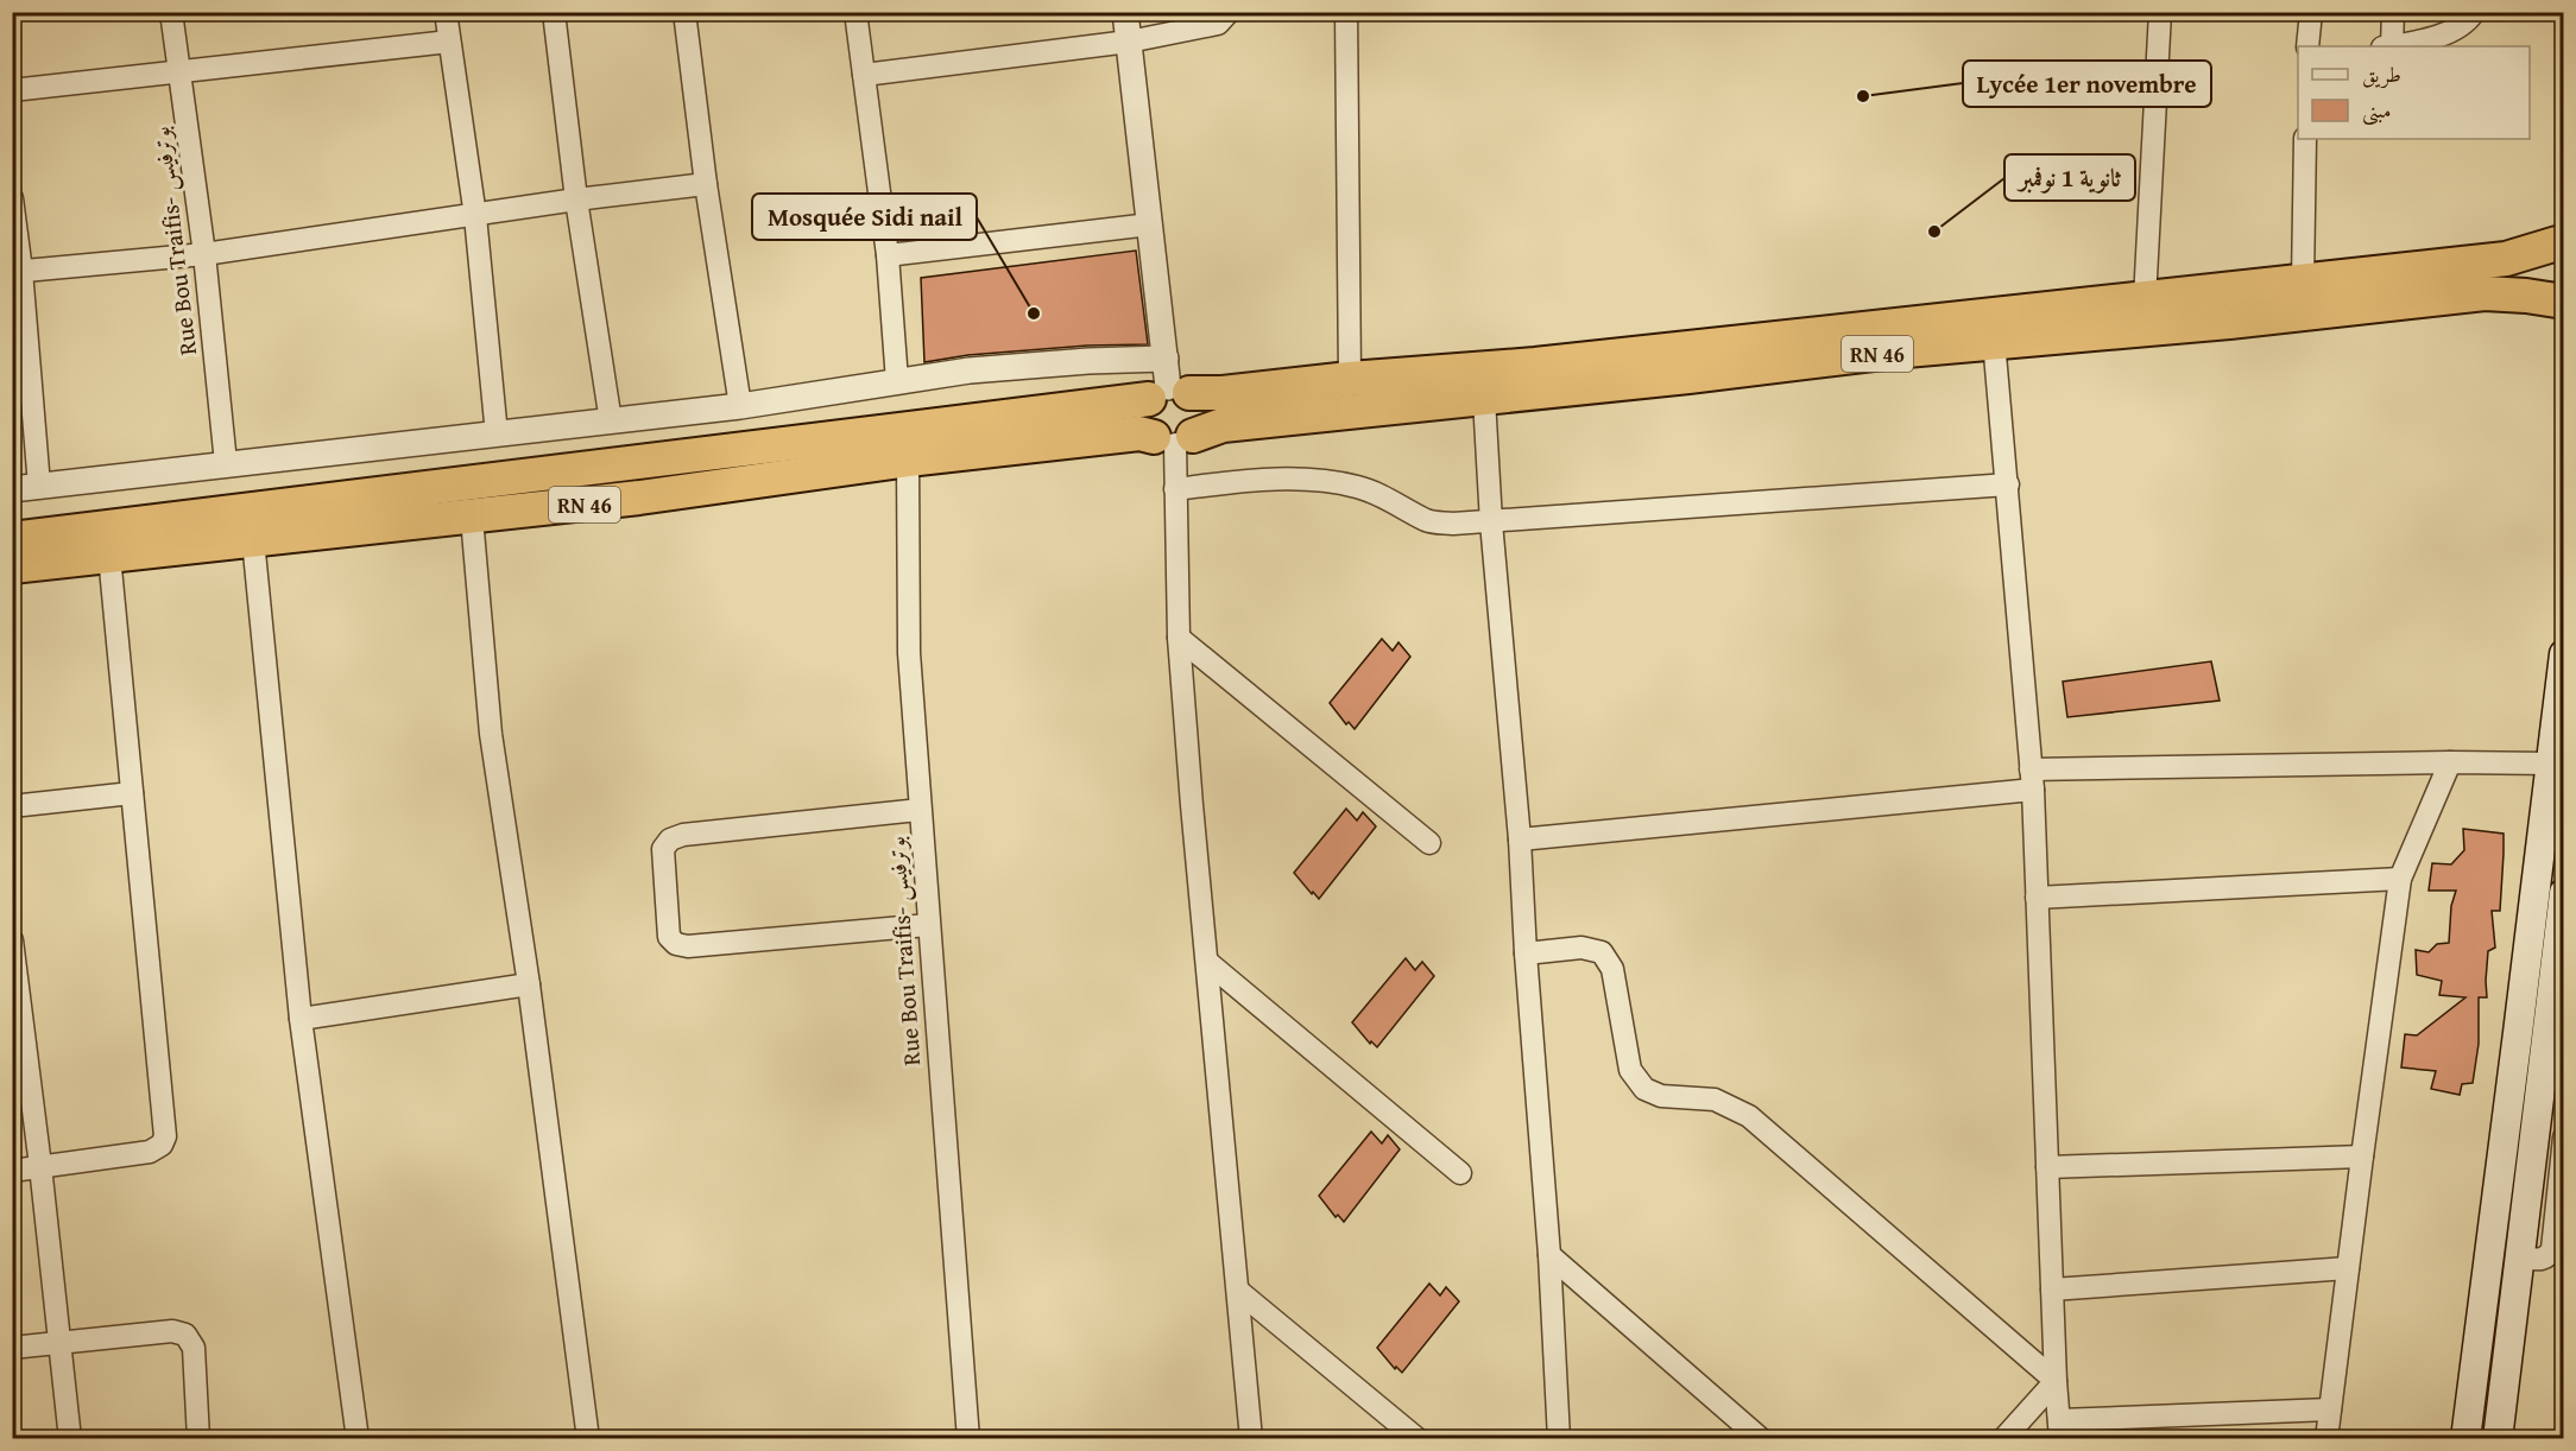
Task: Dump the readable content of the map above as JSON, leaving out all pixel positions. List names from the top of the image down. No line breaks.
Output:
{"streets":{"highway":["RN 46"],"street":["Rue Bou Traifis- بوترفيس"]},"crossings":[["Rue Bou Traifis- بوترفيس","RN 46"]],"places":["Lycée 1er novembre","ثانوية 1 نوفمبر","Mosquée Sidi nail"],"legend":["طريق","مبنى"]}
